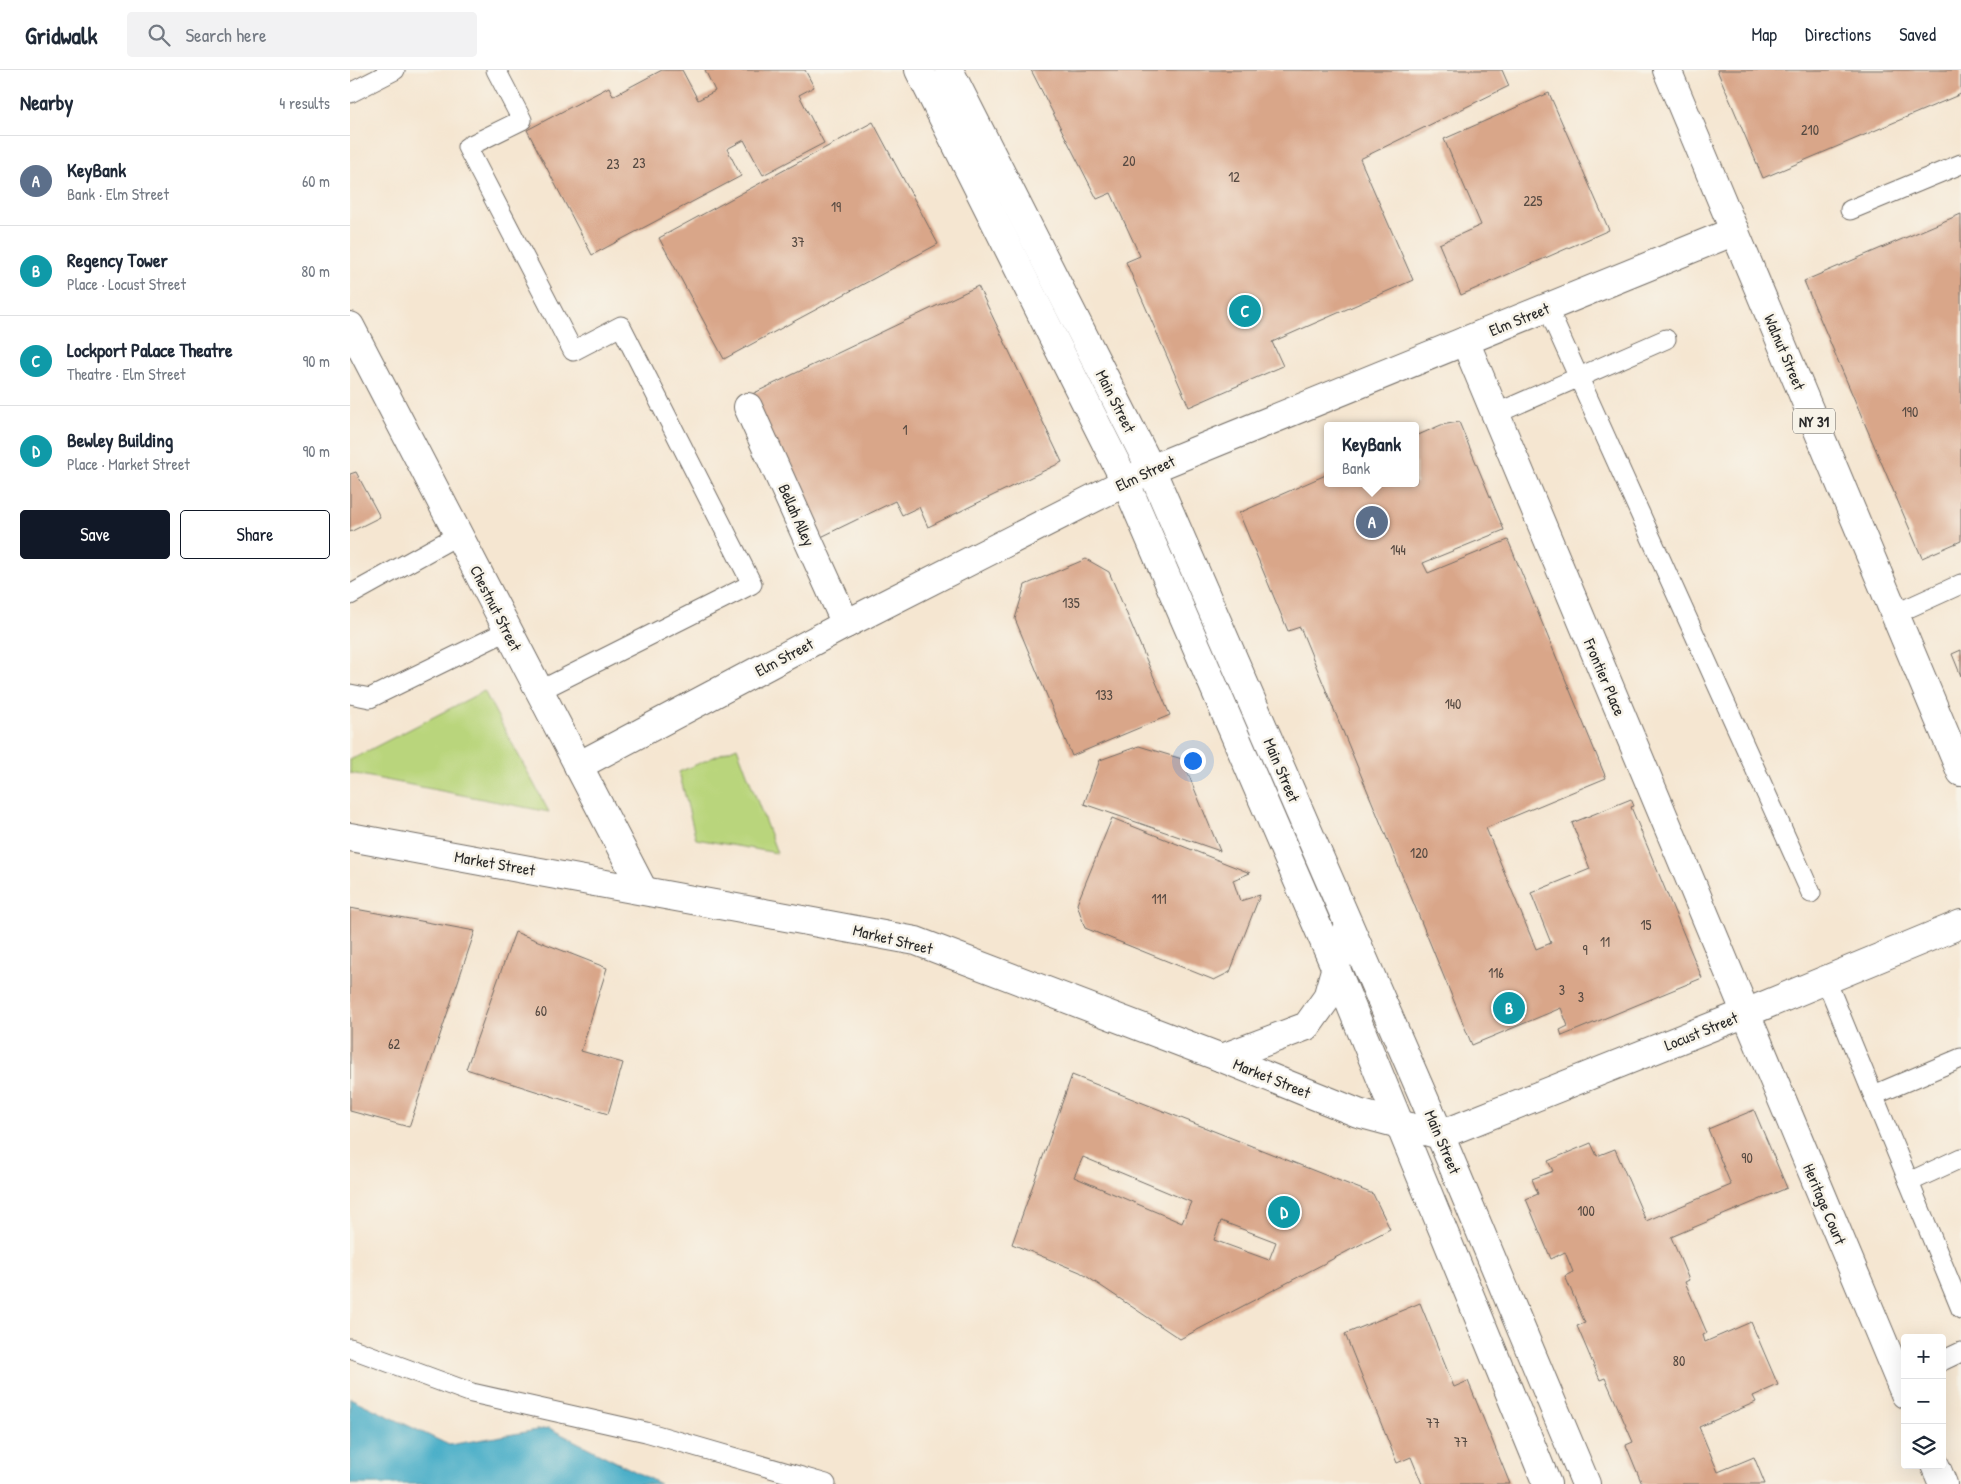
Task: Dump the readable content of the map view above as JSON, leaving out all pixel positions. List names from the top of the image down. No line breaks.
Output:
{"streets":{"main road":["Elm Street","Walnut Street","Main Street","NY 31","Bellah Alley","Chestnut Street","Frontier Place","Market Street","Locust Street","Heritage Court"]},"crossings":[["Elm Street","Walnut Street"],["Elm Street","Main Street"],["Elm Street","Bellah Alley"],["Elm Street","Chestnut Street"],["Elm Street","Frontier Place"],["Main Street","Market Street"],["Main Street","Locust Street"],["Chestnut Street","Market Street"],["Frontier Place","Locust Street"],["Frontier Place","Heritage Court"],["Market Street","Locust Street"],["Locust Street","Heritage Court"]],"house_numbers":["210","20","23","23","12","225","19","37","190","1","144","135","133","140","120","111","15","11","9","116","3","3","60","62","90","100","80","77","77"],"page":{"header":"Gridwalk","search":"Search here","nav":["Map","Directions","Saved"],"heading":["Nearby","4 results"],"list":[{"mark":"A","name":"KeyBank","note":"Bank · Elm Street","value":"60 m"},{"mark":"B","name":"Regency Tower","note":"Place · Locust Street","value":"80 m"},{"mark":"C","name":"Lockport Palace Theatre","note":"Theatre · Elm Street","value":"90 m"},{"mark":"D","name":"Bewley Building","note":"Place · Market Street","value":"90 m"}],"pins":["C","A","B","D"],"popup":["KeyBank","Bank"],"buttons":["Save","Share"],"map_buttons":["+","−"]}}
